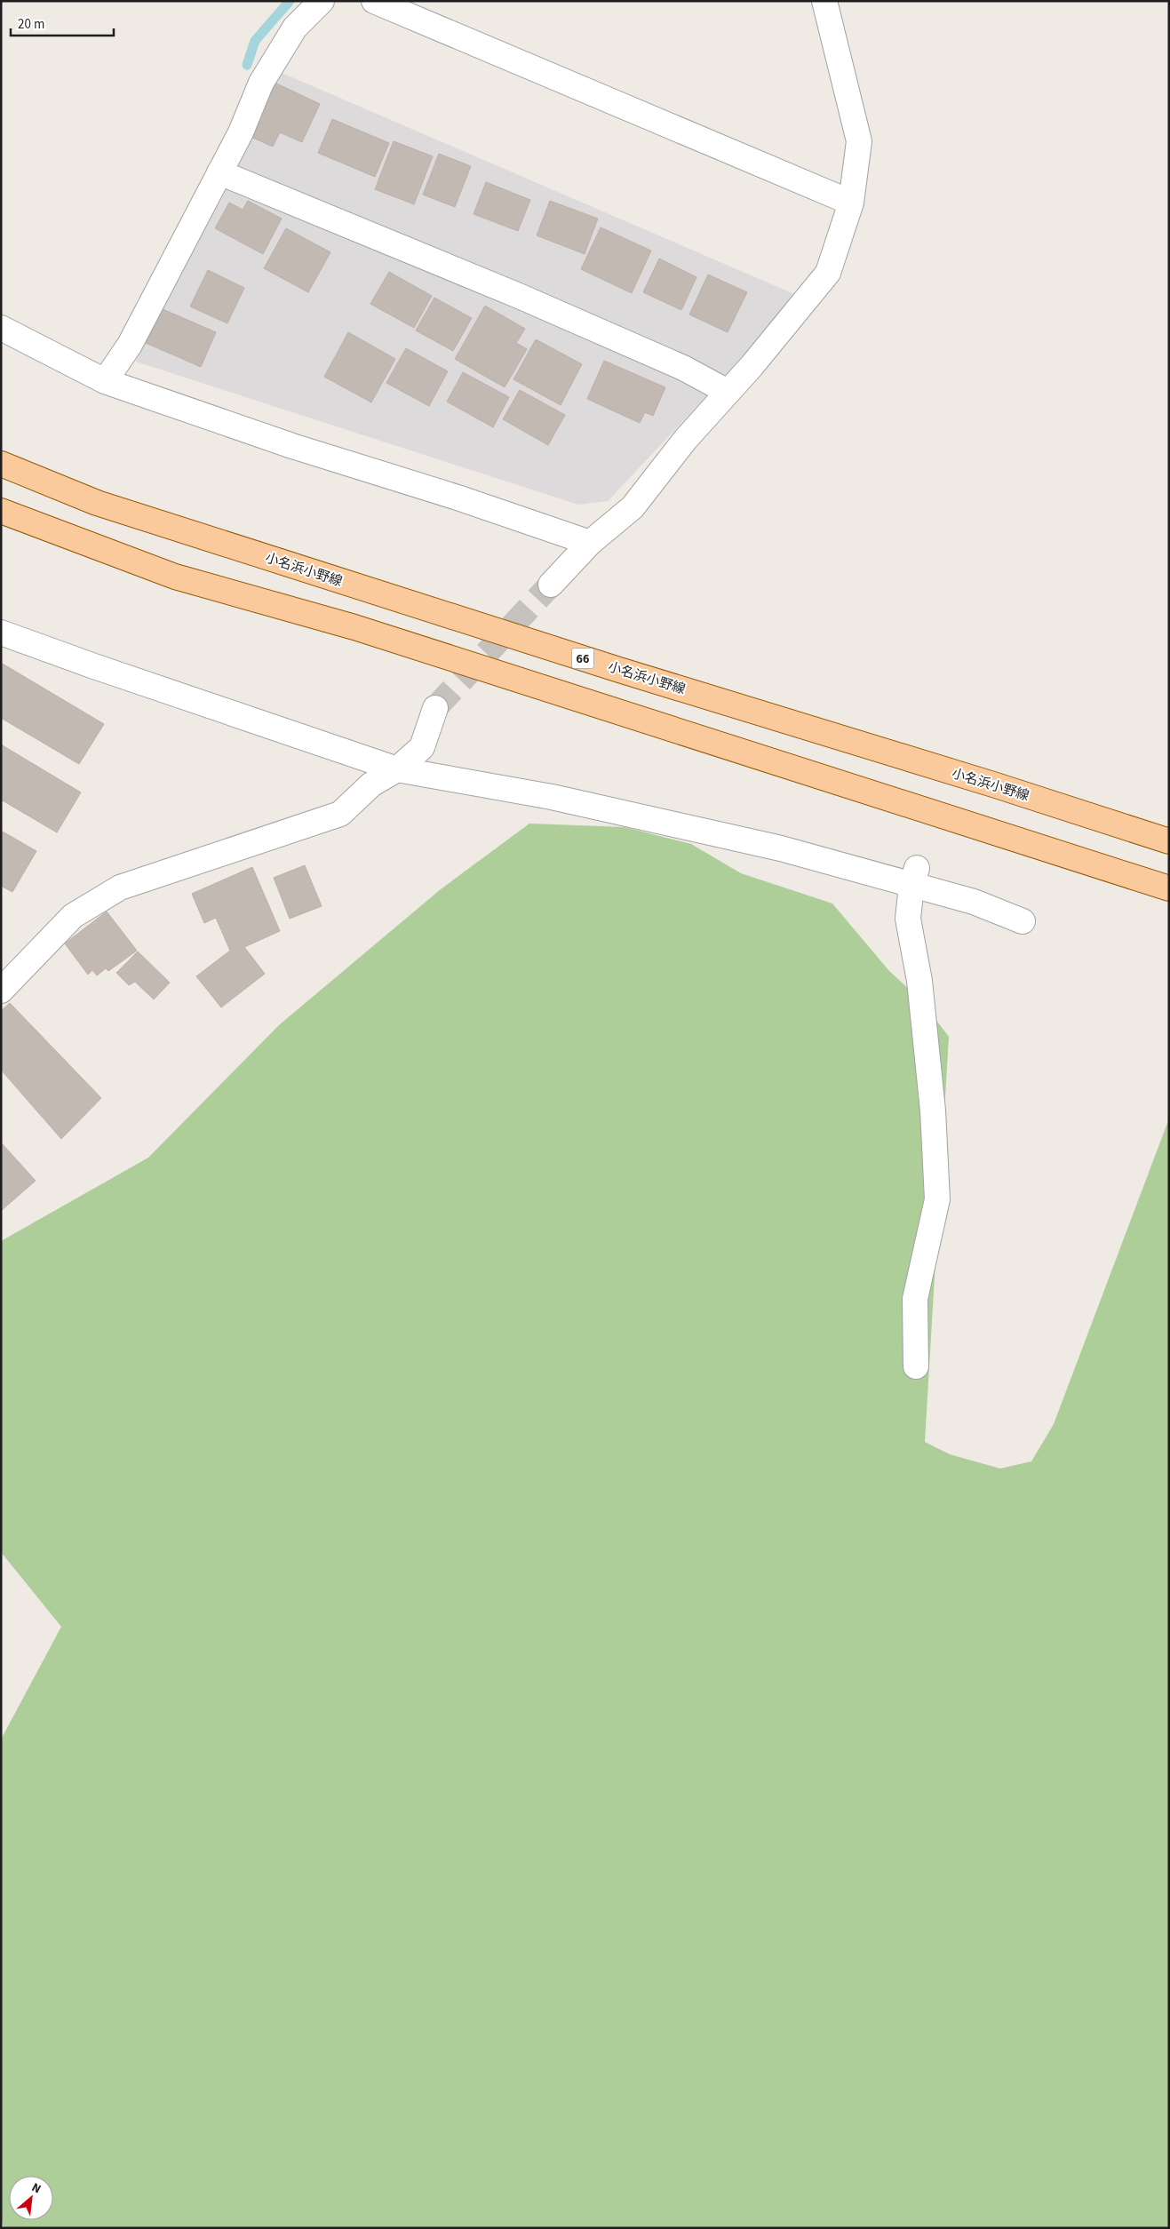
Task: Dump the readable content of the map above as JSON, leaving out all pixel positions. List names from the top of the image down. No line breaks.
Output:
{"streets":{"main road":["小名浜小野線","66"]},"scale_bar":"20 m","north":"top right"}
